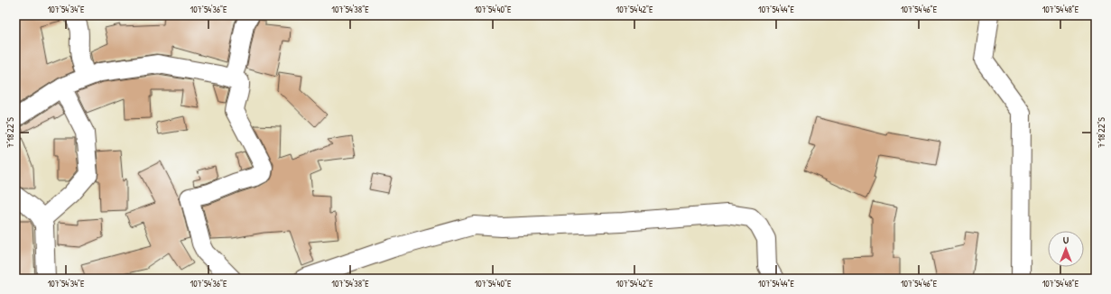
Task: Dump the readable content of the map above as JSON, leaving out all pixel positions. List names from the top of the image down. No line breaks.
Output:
{"north":"top","coordinates":["107°54'34\"E","107°54'36\"E","107°54'38\"E","107°54'40\"E","107°54'42\"E","107°54'44\"E","107°54'46\"E","107°54'48\"E","7°18'22\"S"]}
